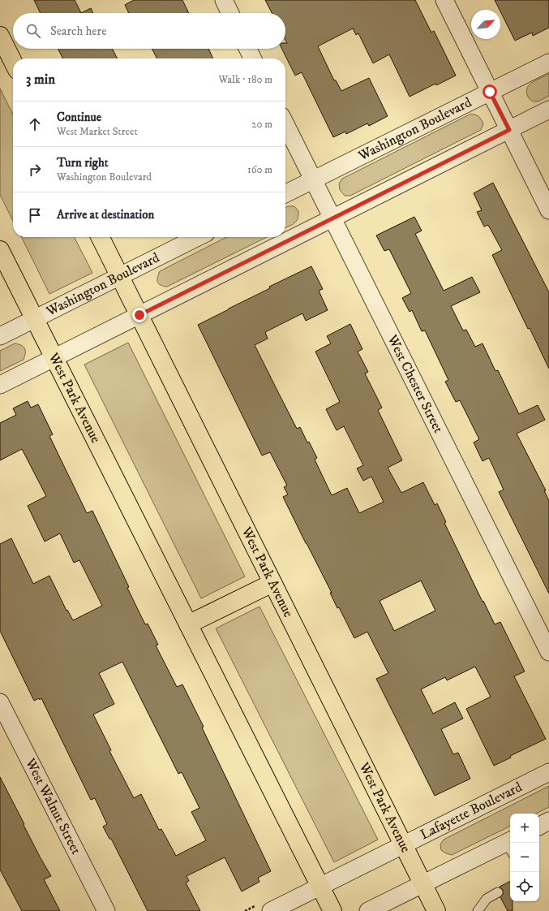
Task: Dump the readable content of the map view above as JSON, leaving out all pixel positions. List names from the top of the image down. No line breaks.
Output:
{"streets":{"highway":["West Park Avenue"],"street":["Washington Boulevard","West Chester Street","West Walnut Street","Lafayette Boulevard"]},"crossings":[["Washington Boulevard","West Chester Street"],["Washington Boulevard","West Park Avenue"],["West Park Avenue","Lafayette Boulevard"]],"north":"top right","page":{"search":"Search here","heading":["3 min","Walk · 180 m"],"list":[["Continue","West Market Street","20 m"],["Turn right","Washington Boulevard","160 m"],"Arrive at destination"],"map_buttons":["+","−"]}}
